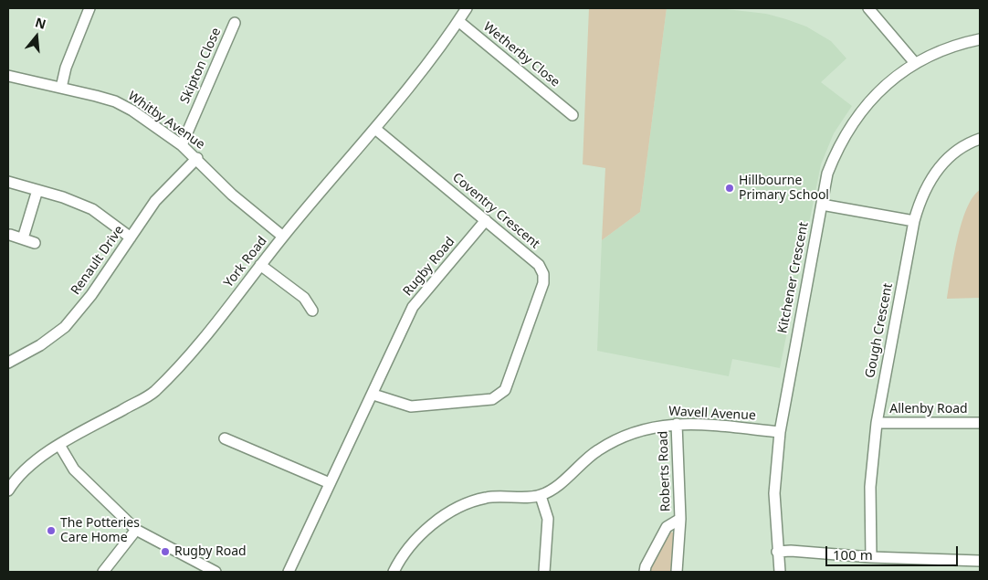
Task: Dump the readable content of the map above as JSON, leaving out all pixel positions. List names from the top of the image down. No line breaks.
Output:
{"streets":{"street":["Wetherby Close","Skipton Close","Whitby Avenue","Coventry Crescent","Renault Drive","York Road","Rugby Road","Kitchener Crescent","Gough Crescent","Allenby Road","Wavell Avenue","Roberts Road"]},"crossings":[["Wetherby Close","York Road"],["Skipton Close","Whitby Avenue"],["Whitby Avenue","Renault Drive"],["Whitby Avenue","York Road"],["Coventry Crescent","York Road"],["Coventry Crescent","Rugby Road"],["Kitchener Crescent","Wavell Avenue"],["Gough Crescent","Allenby Road"],["Wavell Avenue","Roberts Road"]],"places":["Hillbourne Primary School","The Potteries Care Home","Rugby Road"],"scale_bar":"100 m","north":"top"}
